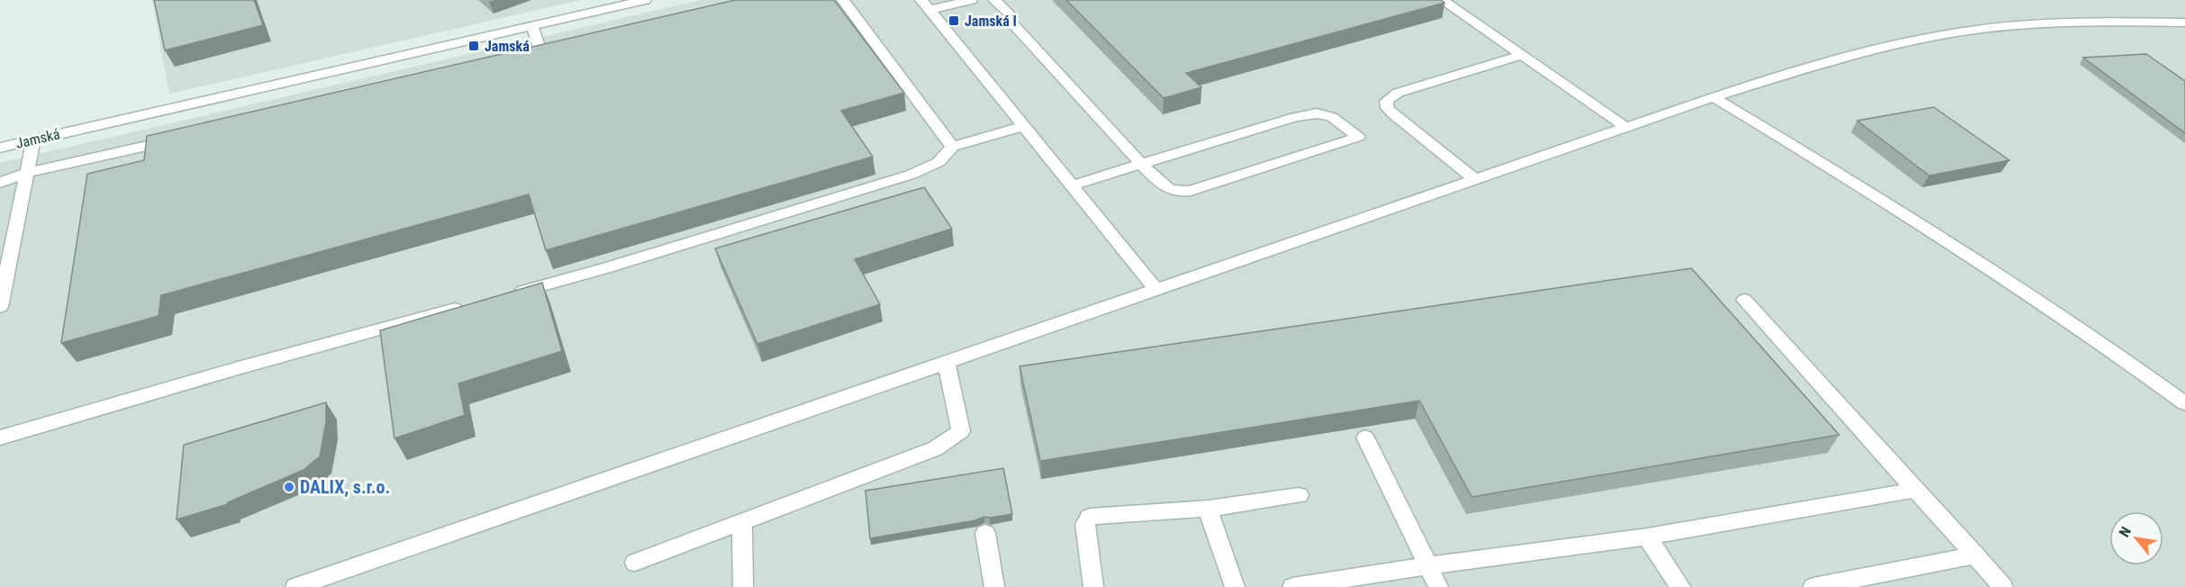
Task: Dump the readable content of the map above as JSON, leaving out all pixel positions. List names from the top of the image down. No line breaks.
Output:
{"streets":{"street":["Jamská"]},"places":{"transit":["Jamská I","Jamská"],"other":["DALIX, s.r.o."]},"north":"top left"}
